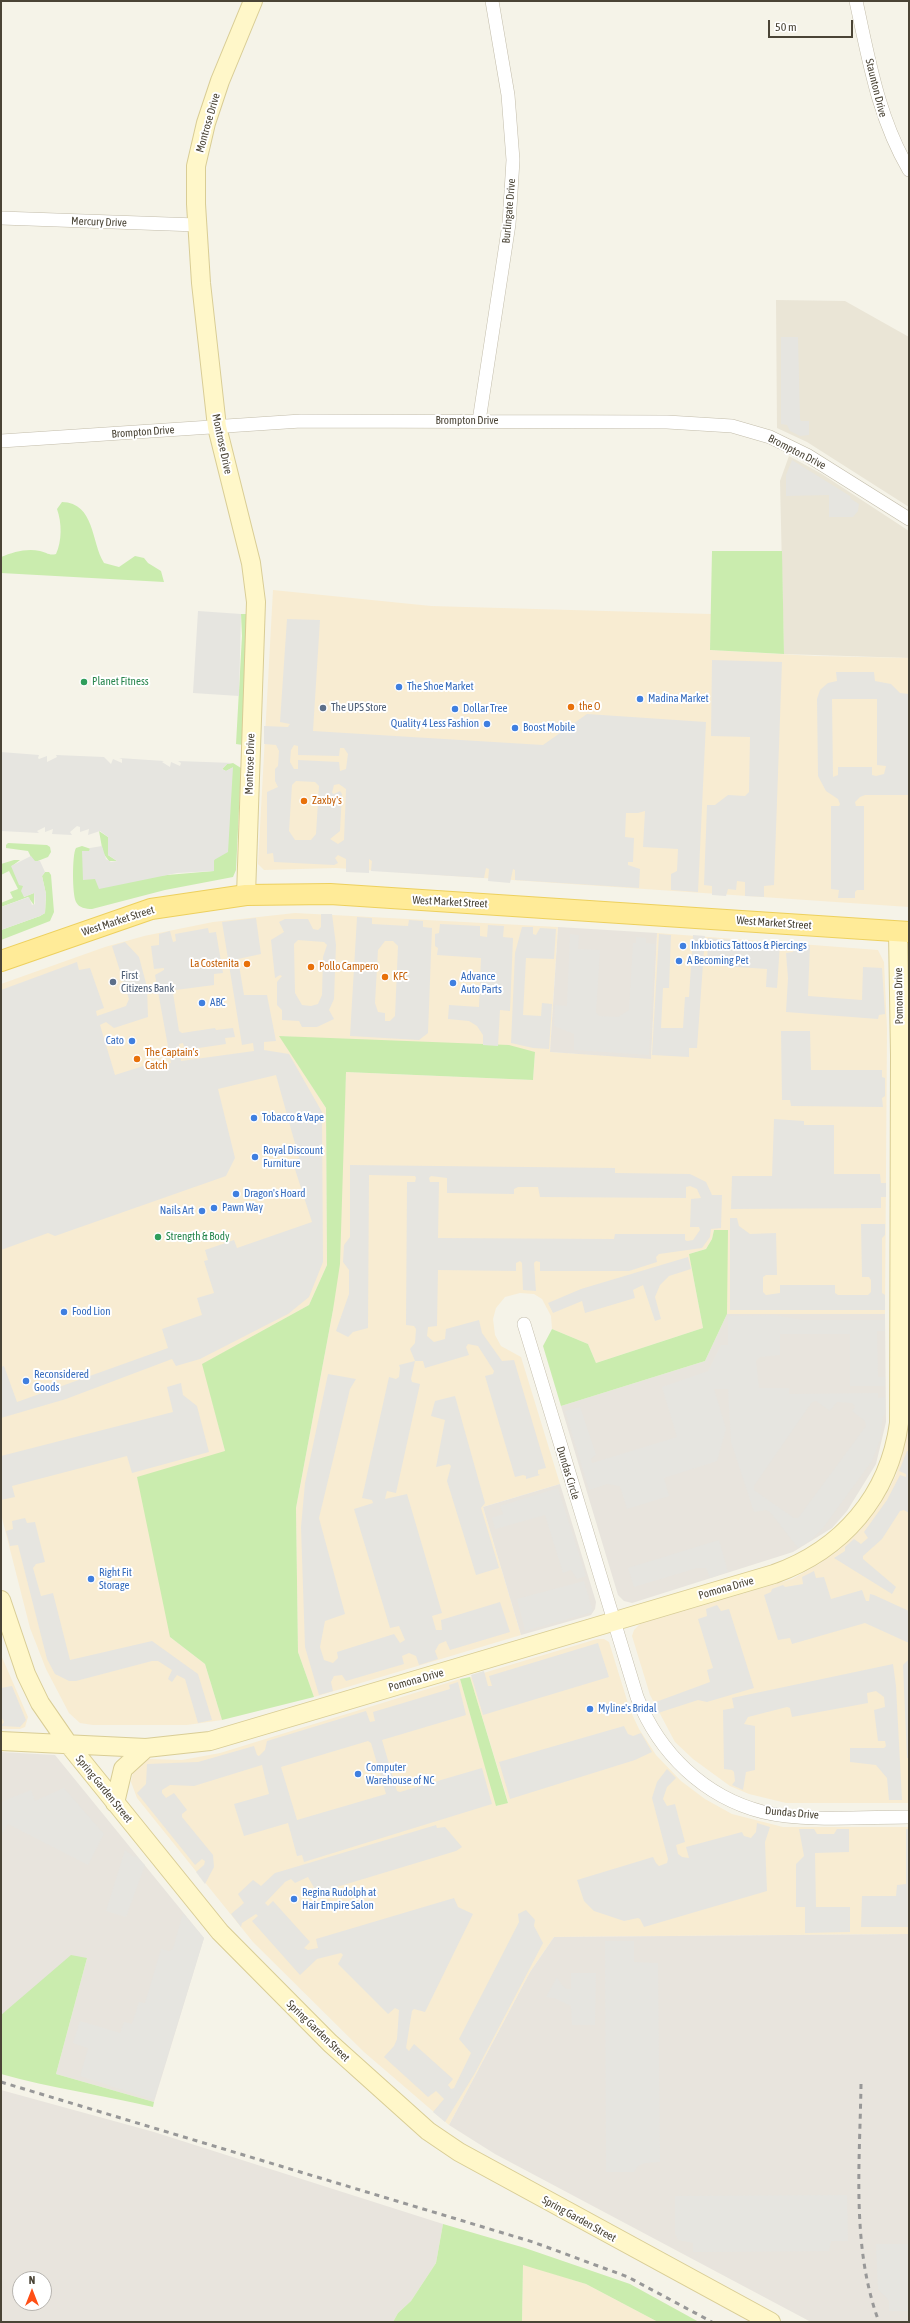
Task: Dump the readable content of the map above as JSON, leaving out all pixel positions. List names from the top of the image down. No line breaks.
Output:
{"streets":{"main road":["West Market Street"],"street":["Staunton Drive","Montrose Drive","Burlingate Drive","Mercury Drive","Brompton Drive","Pomona Drive","Dundas Circle","Spring Garden Street","Dundas Drive"]},"crossings":[["Montrose Drive","Mercury Drive"],["Montrose Drive","Brompton Drive"],["Montrose Drive","West Market Street"],["Burlingate Drive","Brompton Drive"],["West Market Street","Pomona Drive"],["Pomona Drive","Dundas Circle"],["Pomona Drive","Spring Garden Street"],["Pomona Drive","Dundas Drive"],["Dundas Circle","Dundas Drive"]],"places":["Planet Fitness","The Shoe Market","Madina Market","the O","The UPS Store","Dollar Tree","Quality 4 Less Fashion","Boost Mobile","Zaxby's","Inkbiotics Tattoos & Piercings","A Becoming Pet","La Costenita","Pollo Campero","KFC","First Citizens Bank","Advance Auto Parts","ABC","Cato","The Captain's Catch","Tobacco & Vape","Royal Discount Furniture","Dragon's Hoard","Pawn Way","Nails Art","Strength & Body","Food Lion","Reconsidered Goods","Right Fit Storage","Myline's Bridal","Computer Warehouse of NC","Regina Rudolph at Hair Empire Salon"],"scale_bar":"50 m","north":"top"}
